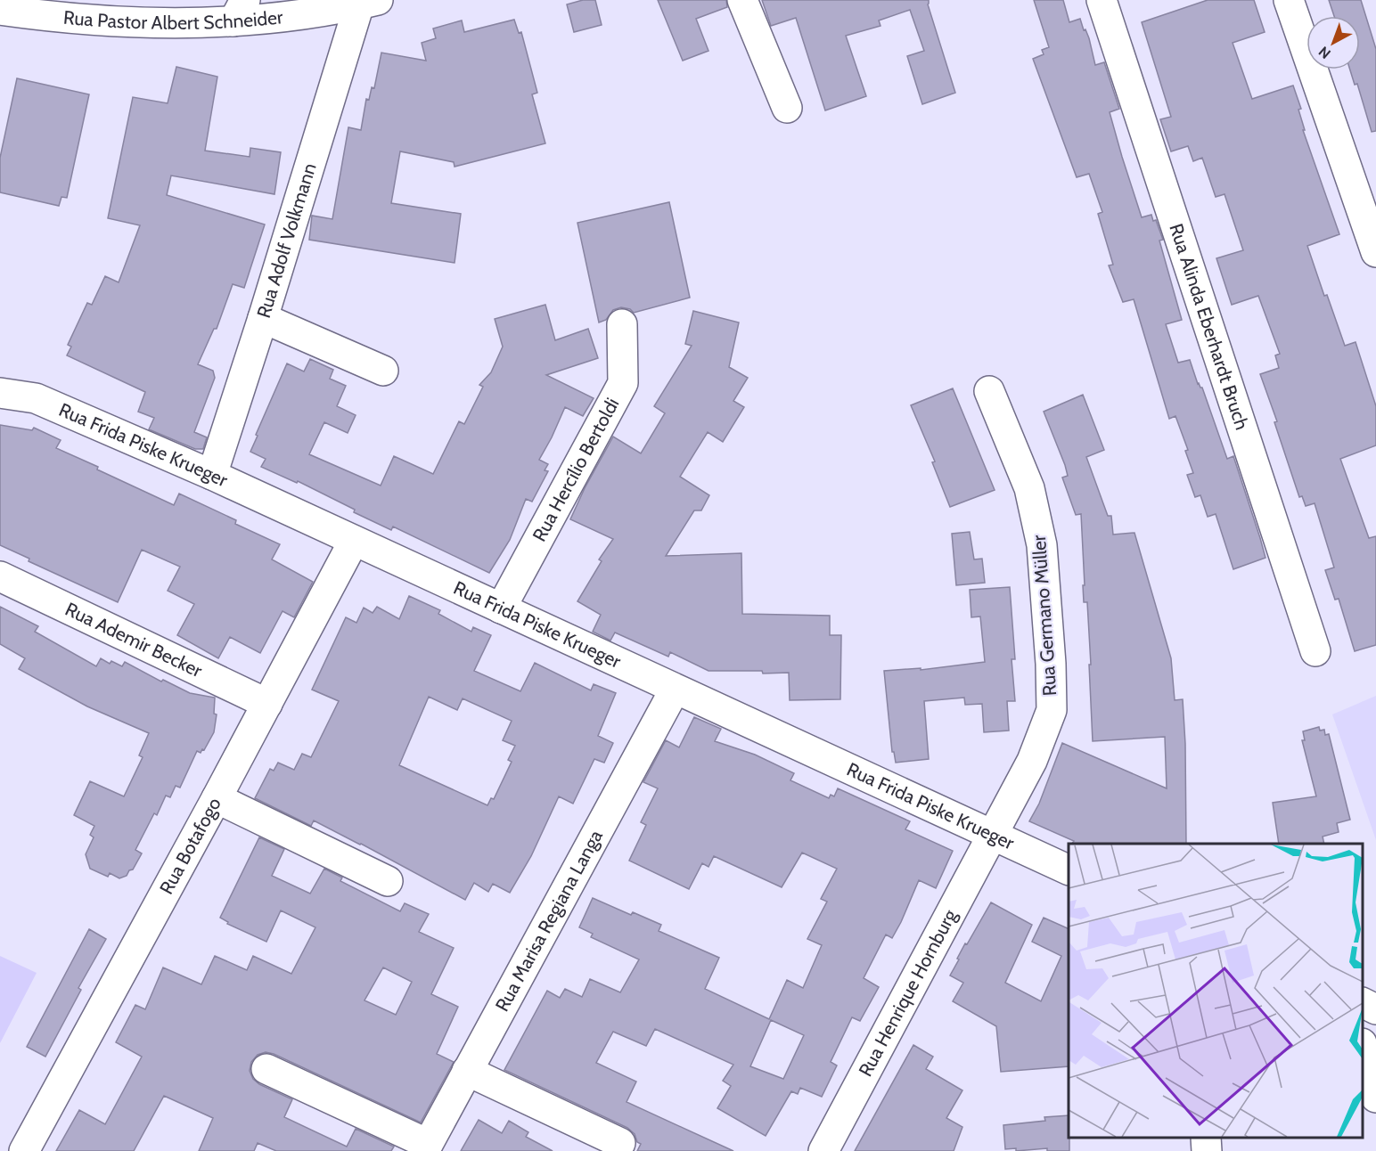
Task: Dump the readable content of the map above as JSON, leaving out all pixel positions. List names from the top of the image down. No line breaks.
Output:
{"streets":{"street":["Rua Pastor Albert Schneider","Rua Adolf Volkmann","Rua Alinda Eberhardt Bruch","Rua Frida Piske Krueger","Rua Hercílio Bertoldi","Rua Germano Müller","Rua Ademir Becker","Rua Botafogo","Rua Marisa Regiana Langa","Rua Henrique Hornburg"]},"crossings":[["Rua Pastor Albert Schneider","Rua Adolf Volkmann"],["Rua Adolf Volkmann","Rua Frida Piske Krueger"],["Rua Frida Piske Krueger","Rua Hercílio Bertoldi"],["Rua Frida Piske Krueger","Rua Germano Müller"],["Rua Frida Piske Krueger","Rua Botafogo"],["Rua Frida Piske Krueger","Rua Marisa Regiana Langa"],["Rua Frida Piske Krueger","Rua Henrique Hornburg"],["Rua Germano Müller","Rua Henrique Hornburg"],["Rua Ademir Becker","Rua Botafogo"]],"north":"bottom left"}
